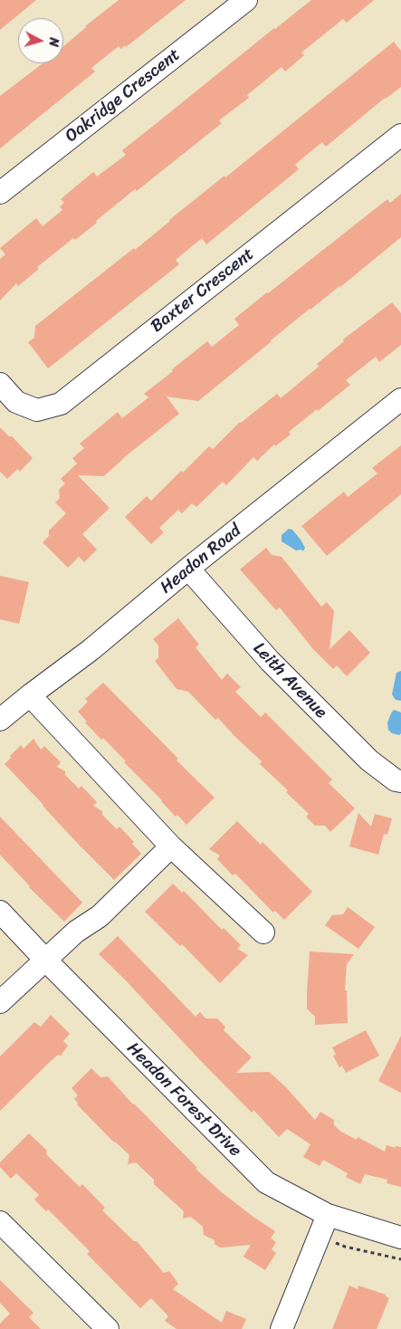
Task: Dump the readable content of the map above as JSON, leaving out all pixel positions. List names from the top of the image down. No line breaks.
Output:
{"streets":{"street":["Oakridge Crescent","Baxter Crescent","Headon Road","Leith Avenue","Headon Forest Drive"]},"crossings":[["Headon Road","Leith Avenue"]],"north":"right"}
